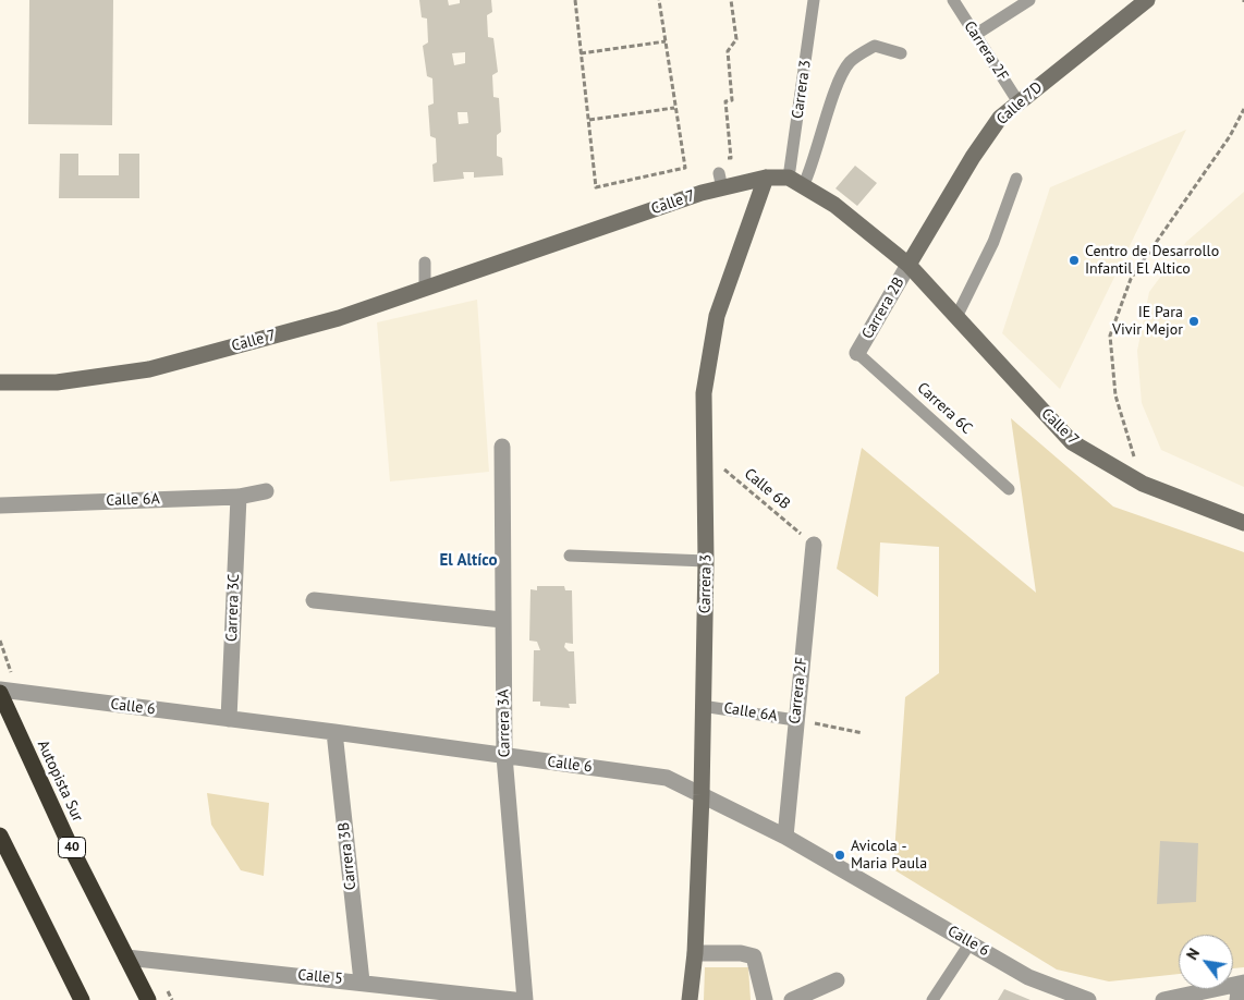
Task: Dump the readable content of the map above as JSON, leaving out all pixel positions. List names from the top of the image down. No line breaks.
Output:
{"streets":{"highway":["Autopista Sur","40"],"main road":["Carrera 3","Calle 7D","Calle 7"],"street":["Carrera 2F","Carrera 2B","Calle 6A","Carrera 3C","Calle 6","Carrera 3A","Carrera 3B","Calle 5"],"lane":["Carrera 6C"],"path":["Calle 6B"]},"crossings":[["Carrera 2F","Calle 7D"],["Carrera 2F","Calle 6B"],["Carrera 2F","Calle 6A"],["Carrera 2F","Calle 6"],["Carrera 3","Calle 7"],["Carrera 3","Calle 6B"],["Carrera 3","Calle 6A"],["Carrera 3","Calle 6"],["Calle 7D","Calle 7"],["Calle 7D","Carrera 2B"],["Calle 7","Carrera 2B"],["Carrera 2B","Carrera 6C"],["Calle 6A","Carrera 3C"],["Carrera 3C","Calle 6"],["Calle 6","Carrera 3A"],["Calle 6","Autopista Sur"],["Calle 6","Carrera 3B"],["Autopista Sur","Calle 5"],["Carrera 3B","Calle 5"]],"districts":["El Altíco"],"places":["Centro de Desarrollo Infantil El Altico","IE Para Vivir Mejor","Avicola - Maria Paula"],"north":"top left"}
